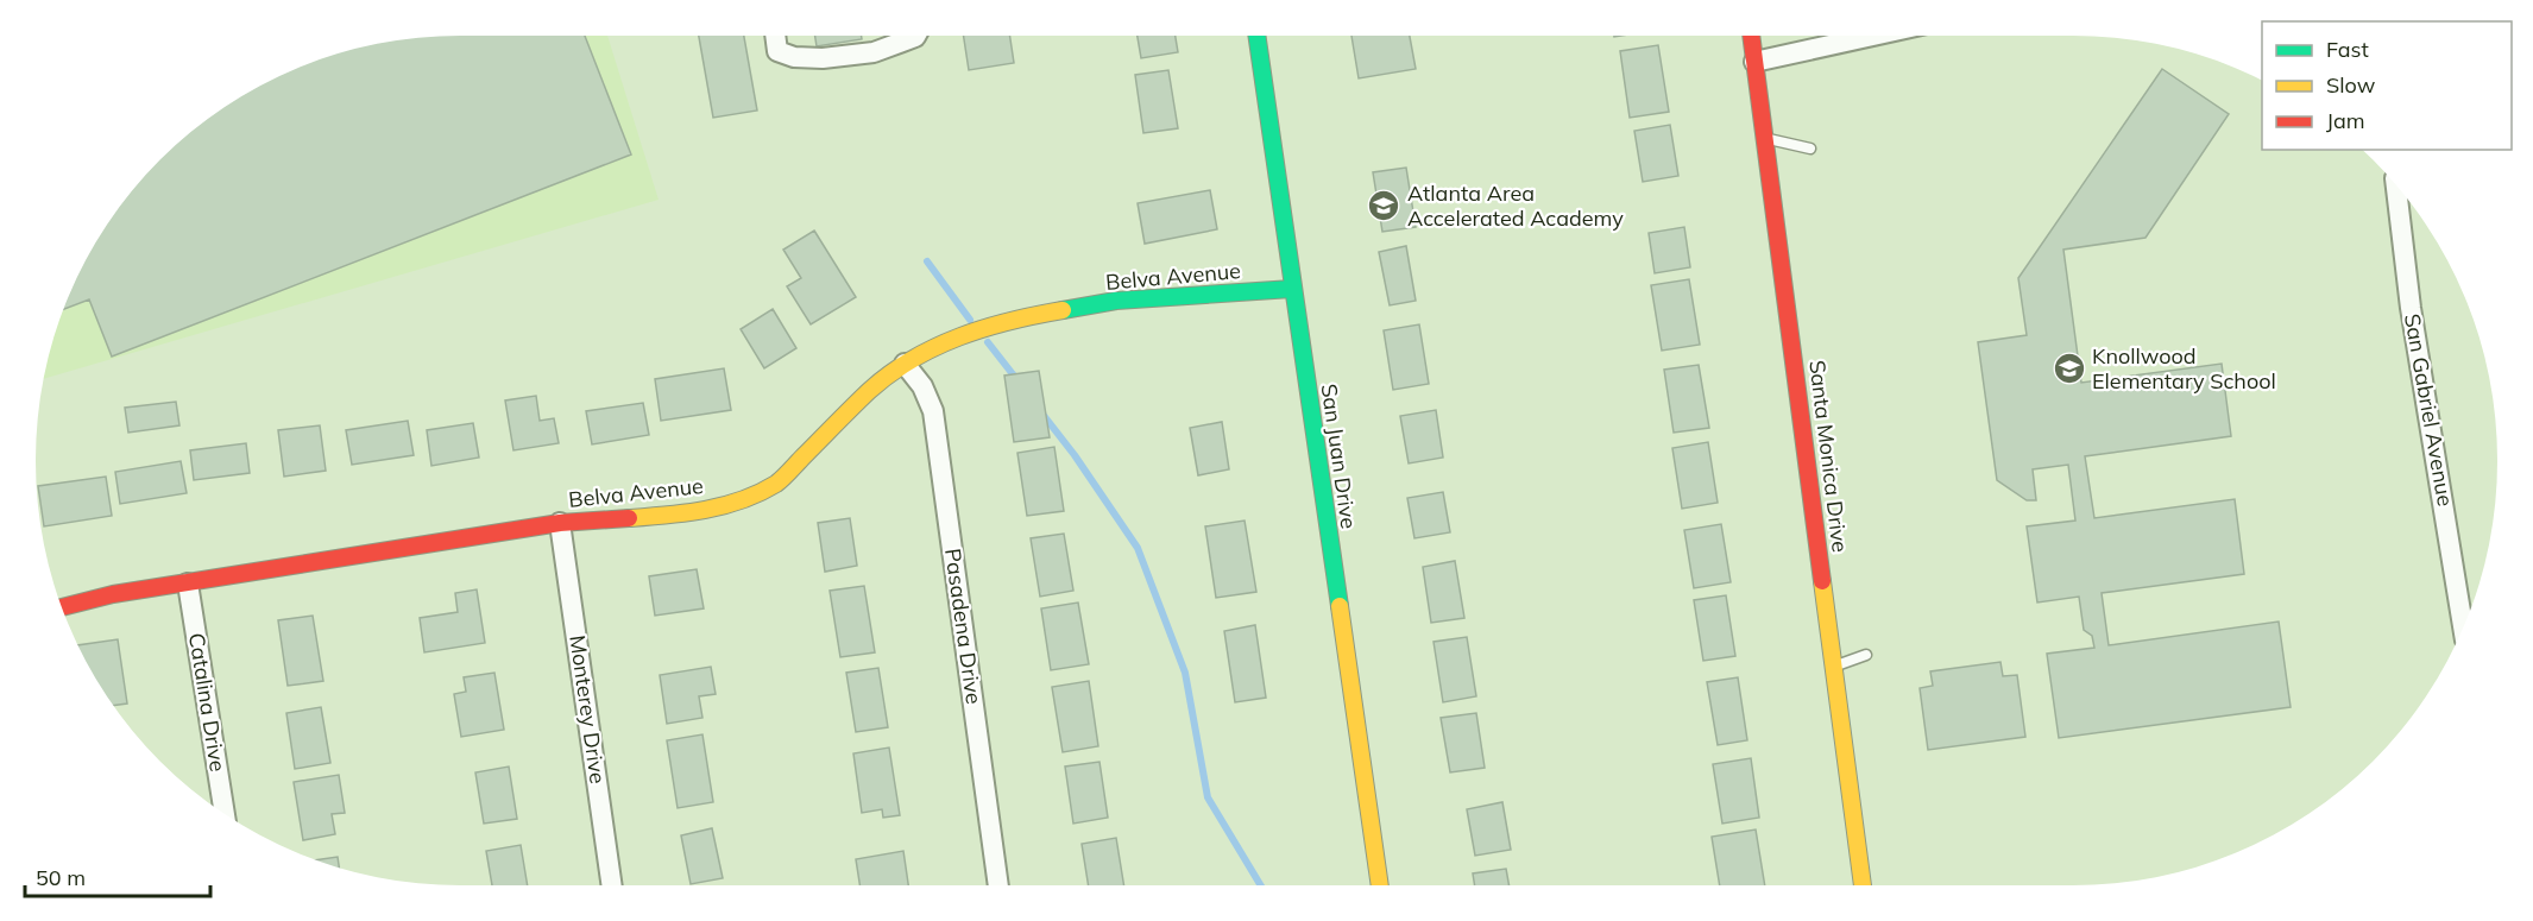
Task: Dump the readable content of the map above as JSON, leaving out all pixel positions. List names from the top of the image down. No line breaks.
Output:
{"streets":{"street":["Belva Avenue","San Gabriel Avenue","San Juan Drive","Santa Monica Drive","Pasadena Drive","Catalina Drive","Monterey Drive"]},"crossings":[["Belva Avenue","San Juan Drive"],["Belva Avenue","Pasadena Drive"],["Belva Avenue","Catalina Drive"],["Belva Avenue","Monterey Drive"]],"places":{"school or university":["Atlanta Area Accelerated Academy","Knollwood Elementary School"]},"legend":["Fast","Slow","Jam"],"scale_bar":"50 m"}
